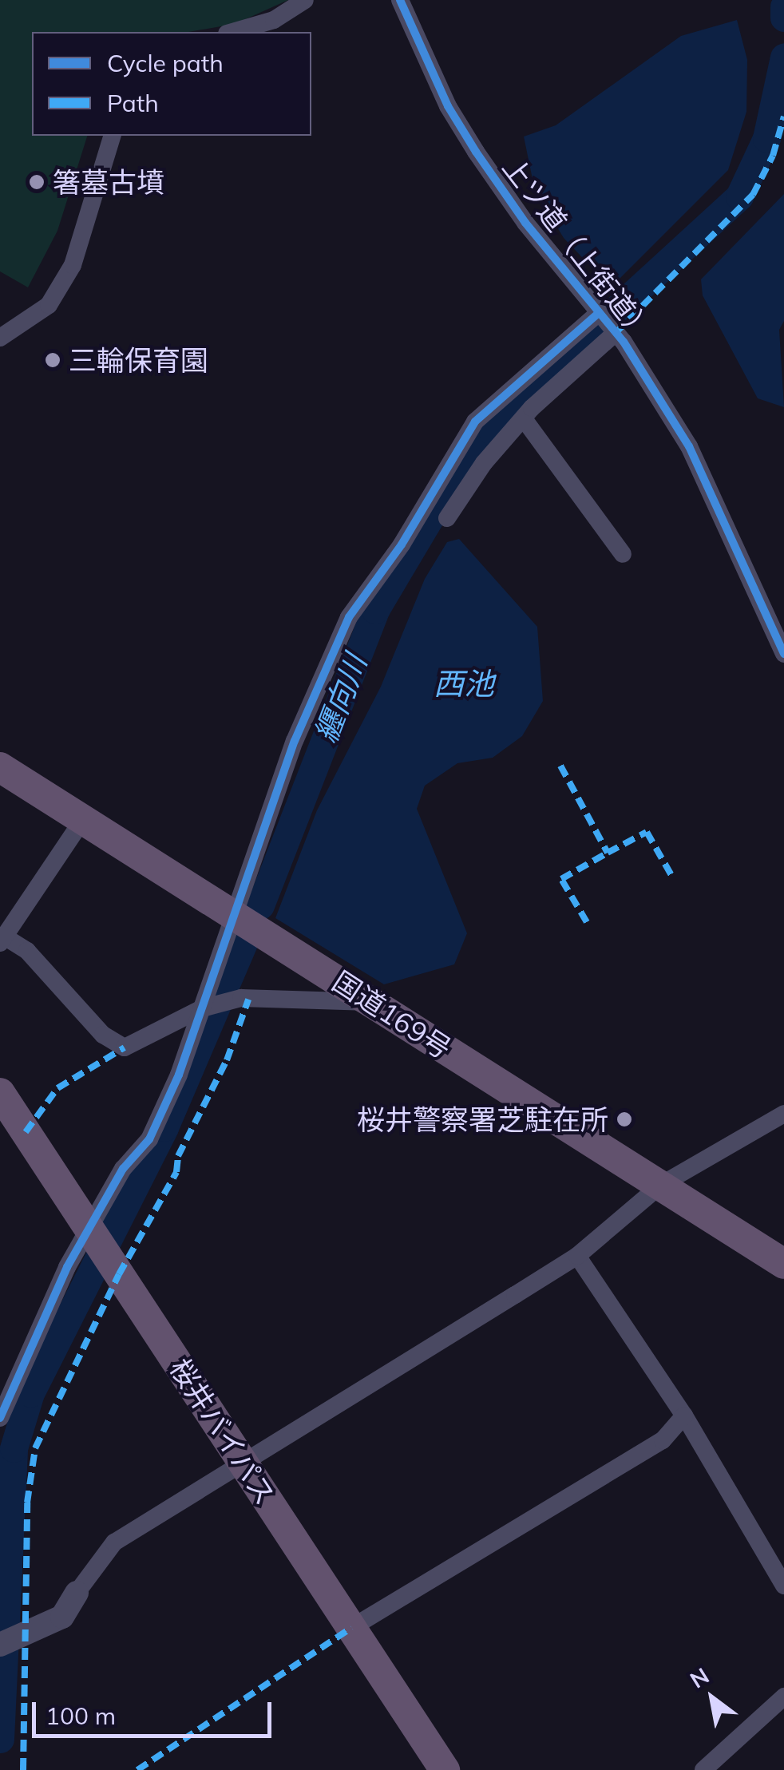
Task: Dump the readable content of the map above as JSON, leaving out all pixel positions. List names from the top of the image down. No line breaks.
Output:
{"streets":{"highway":["国道169号","桜井バイパス"],"street":["上ツ道（上街道）"]},"water":["西池","纒向川"],"places":["箸墓古墳","三輪保育園","桜井警察署芝駐在所"],"legend":["Cycle path","Path"],"scale_bar":"100 m","north":"top left"}
